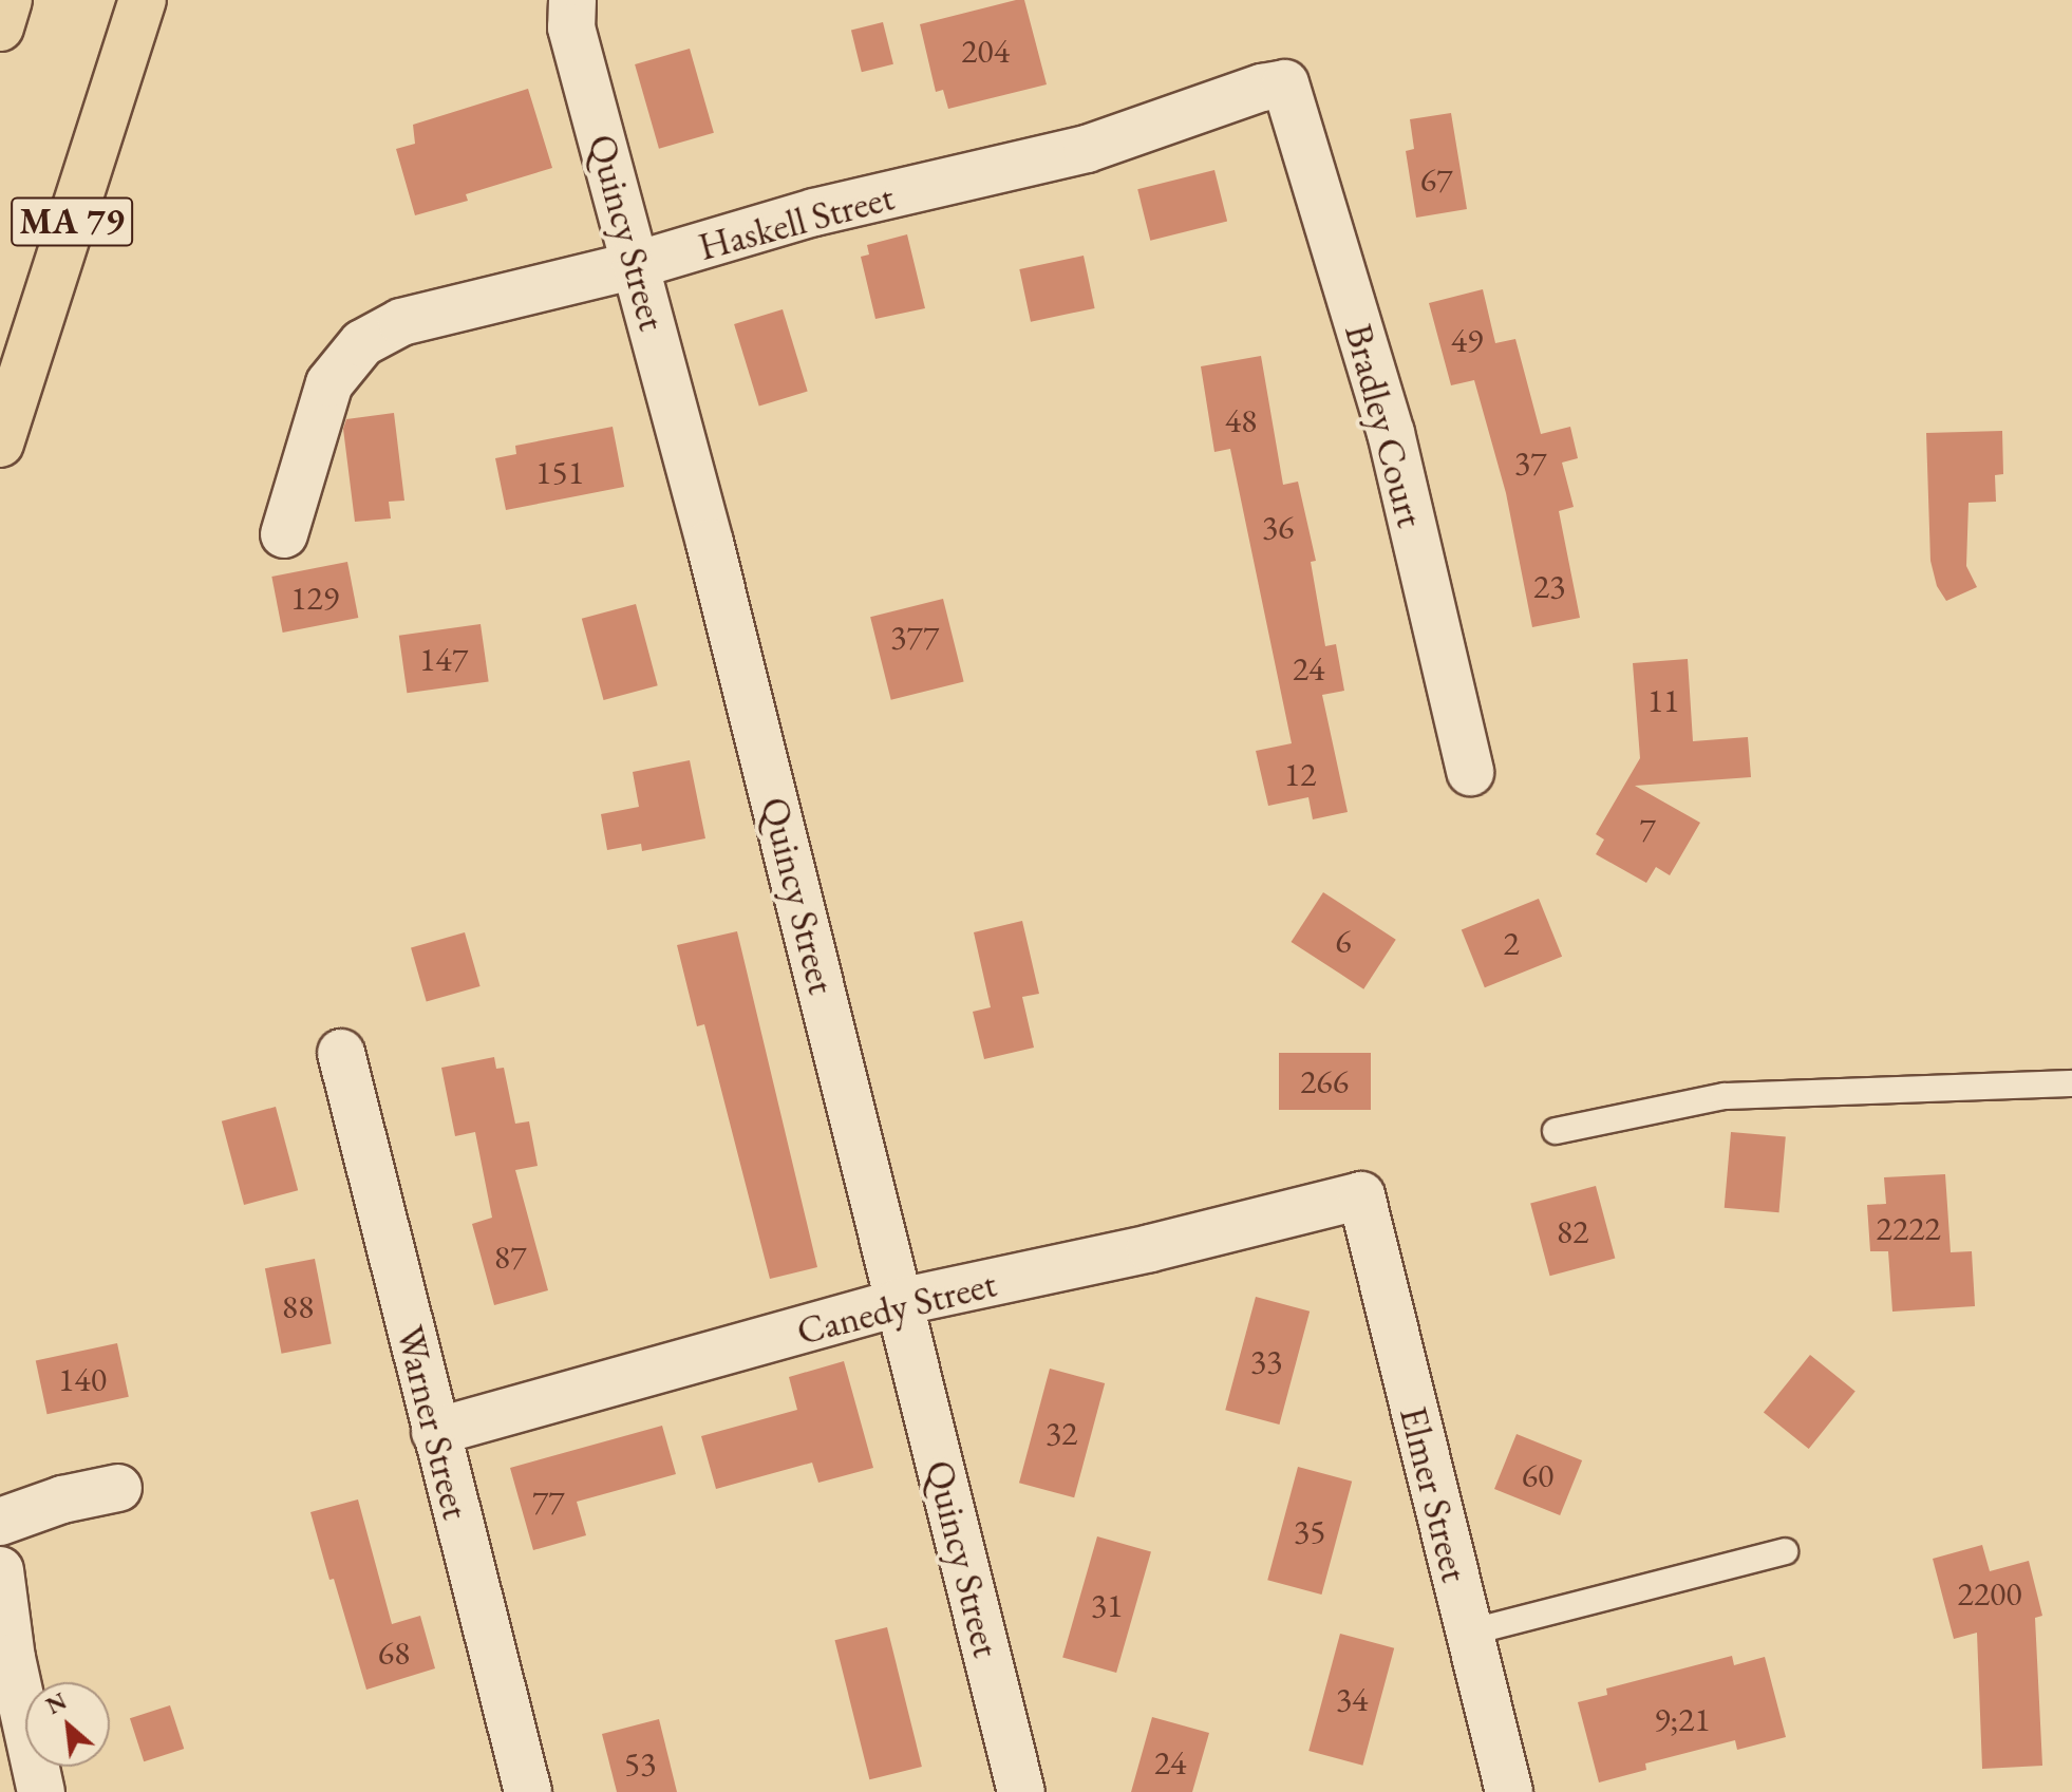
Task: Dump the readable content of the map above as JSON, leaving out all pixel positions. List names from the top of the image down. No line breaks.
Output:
{"streets":{"highway":["MA 79"],"street":["Haskell Street","Quincy Street","Bradley Court","Canedy Street","Warner Street","Elmer Street"]},"crossings":[["Haskell Street","Quincy Street"],["Haskell Street","Bradley Court"],["Quincy Street","Canedy Street"],["Canedy Street","Warner Street"],["Canedy Street","Elmer Street"]],"house_numbers":["204","67","49","48","37","151","36","23","129","377","147","24","11","12","7","6","2","266","2222","82","87","88","33","140","32","60","77","35","2200","31","68","34","9;21","24","53"],"north":"top left"}
